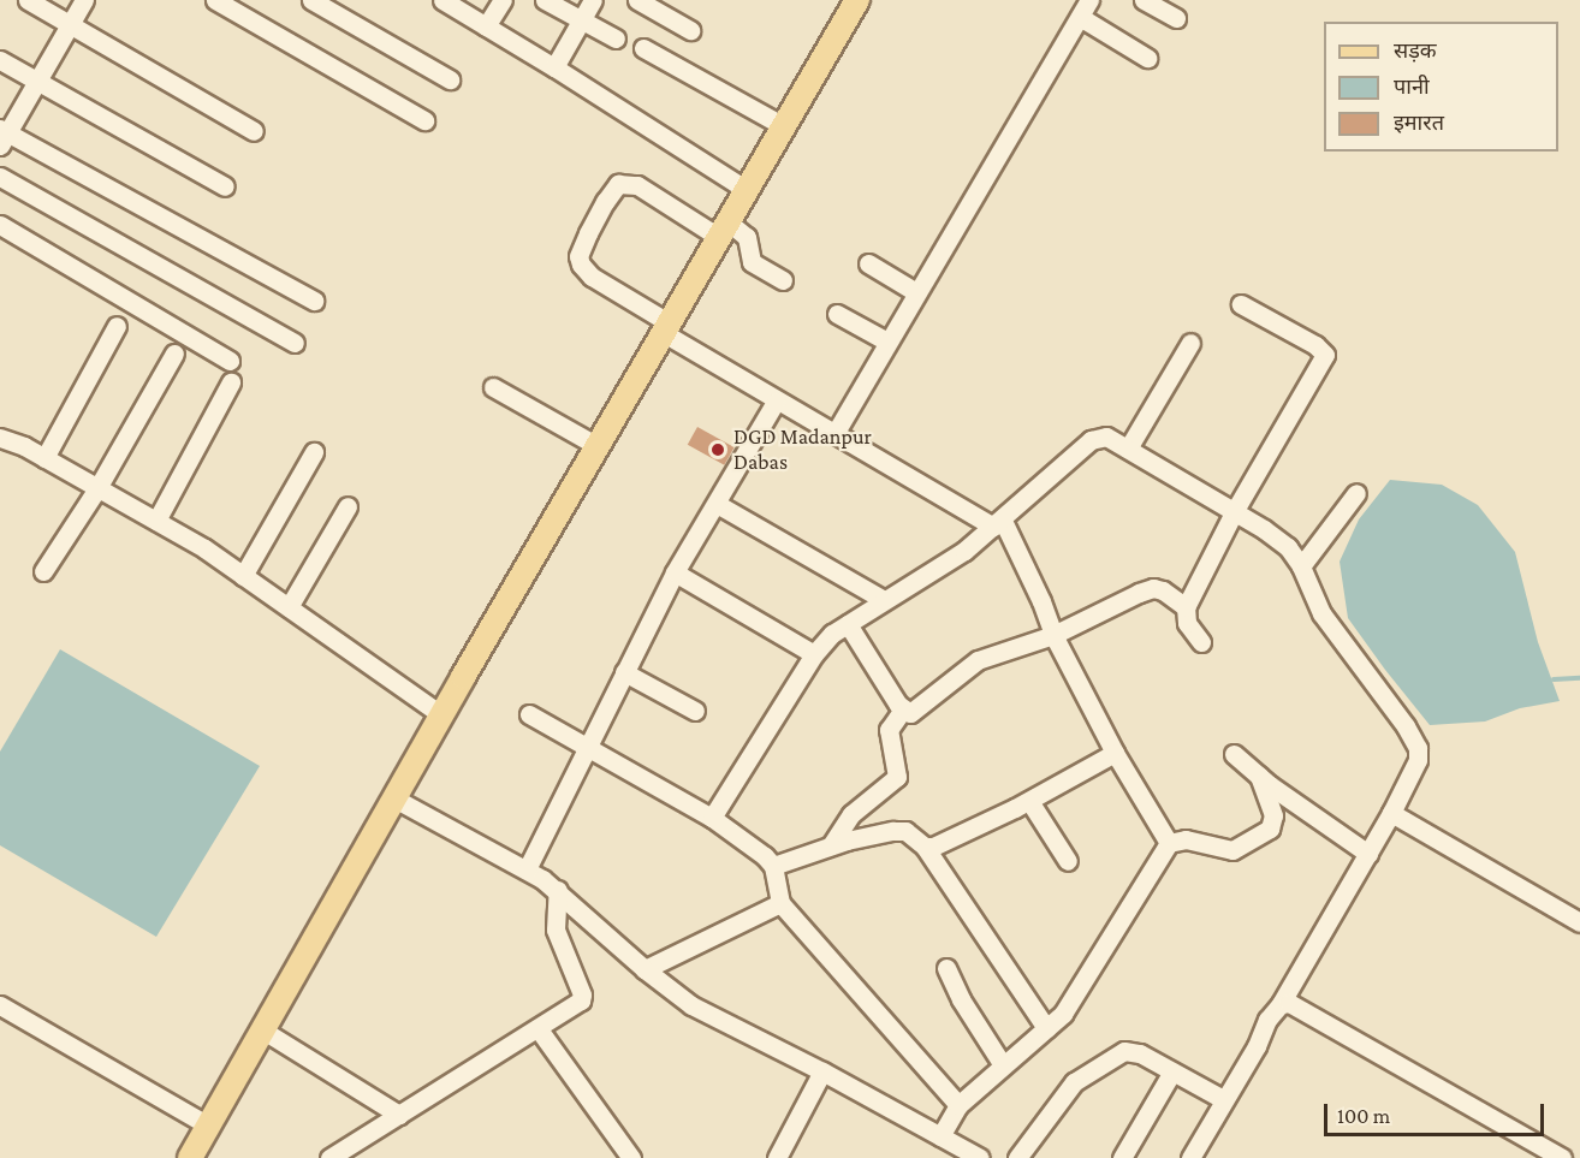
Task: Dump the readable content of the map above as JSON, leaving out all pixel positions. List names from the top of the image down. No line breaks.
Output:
{"places":["DGD Madanpur Dabas"],"legend":["सड़क","पानी","इमारत"],"scale_bar":"100 m"}
